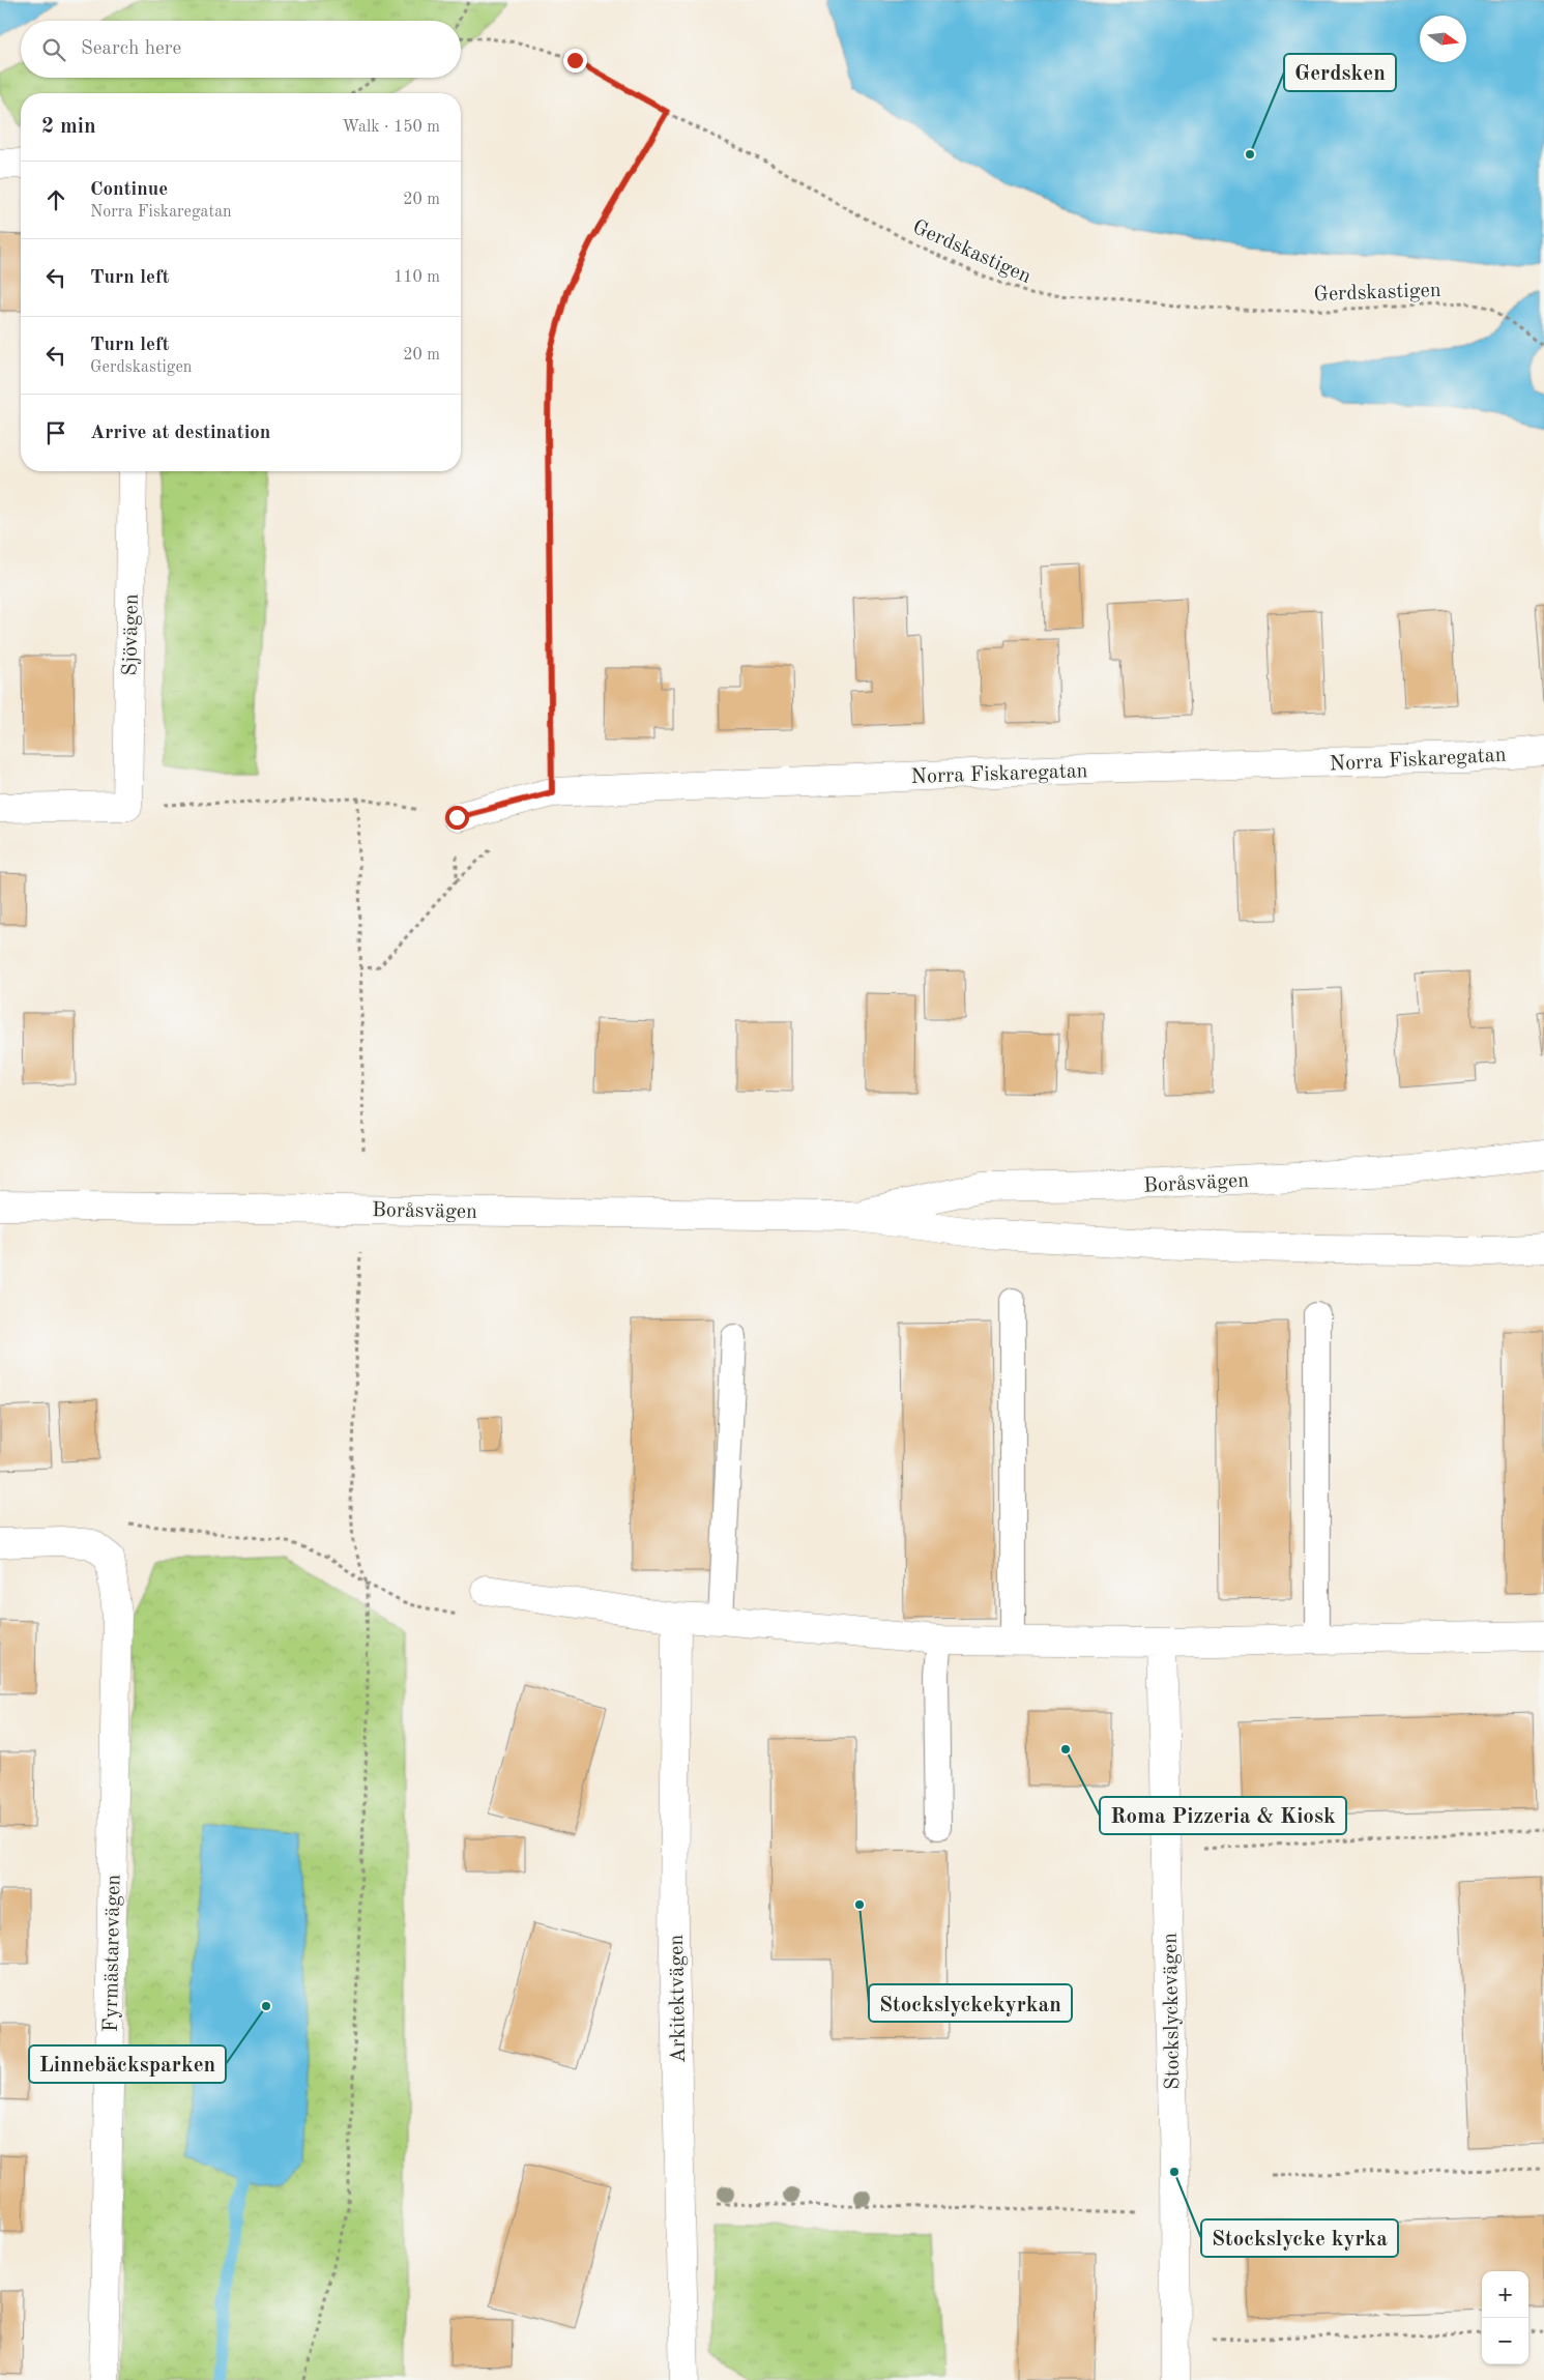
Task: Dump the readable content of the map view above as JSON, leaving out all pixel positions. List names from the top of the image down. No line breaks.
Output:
{"streets":{"street":["Sjövägen","Norra Fiskaregatan","Boråsvägen","Fyrmästarevägen","Arkitektvägen","Stockslyckevägen"],"path":["Gerdskastigen"]},"places":["Gerdsken","Roma Pizzeria & Kiosk","Stockslyckekyrkan","Linnebäcksparken","Stockslycke kyrka"],"north":"right","page":{"search":"Search here","heading":["2 min","Walk · 150 m"],"list":[["Continue","Norra Fiskaregatan","20 m"],["Turn left","110 m"],["Turn left","Gerdskastigen","20 m"],"Arrive at destination"],"map_buttons":["+","−"]}}
